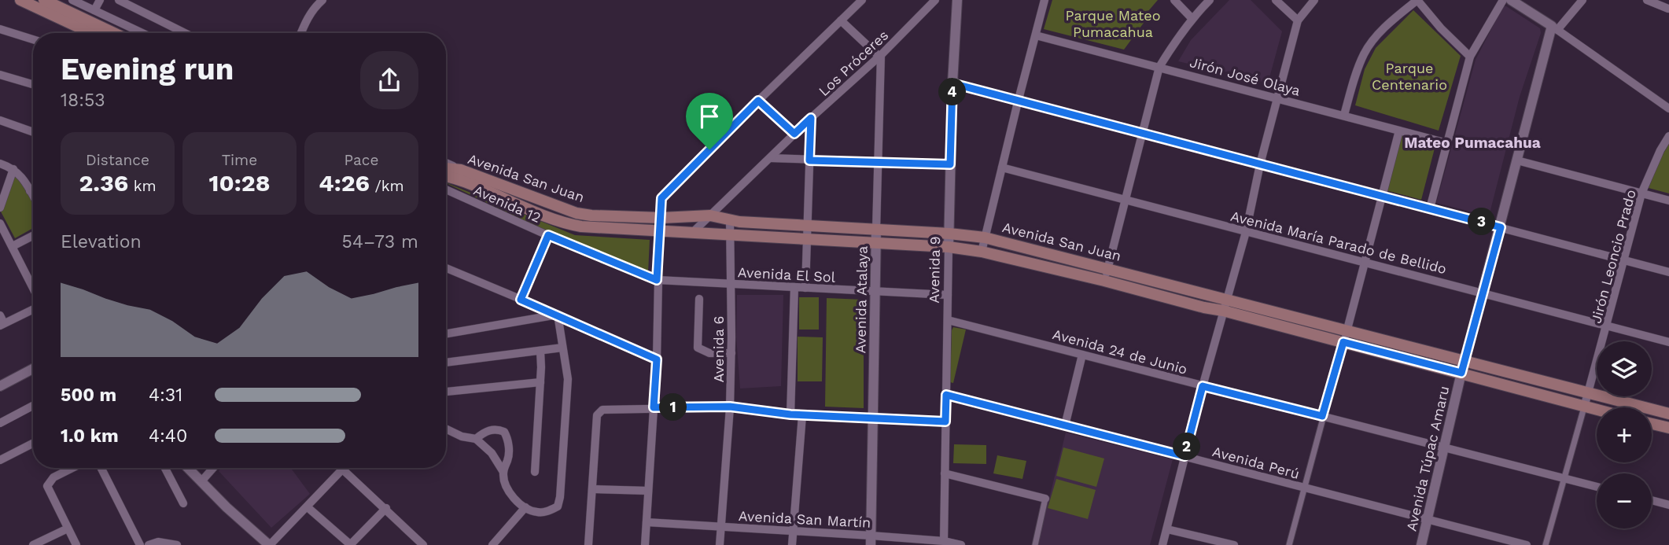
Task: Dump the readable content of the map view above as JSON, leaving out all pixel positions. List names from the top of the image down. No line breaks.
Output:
{"streets":{"main road":["Avenida San Juan"],"street":["Los Próceres","Jirón José Olaya","Avenida 12","Avenida María Parado de Bellido","Jirón Leoncio Prado","Avenida 9","Avenida El Sol","Avenida Atalaya","Avenida 6","Avenida 24 de Junio","Avenida Túpac Amaru","Avenida Perú","Avenida San Martín"]},"crossings":[["Los Próceres","Avenida San Juan"],["Los Próceres","Avenida Atalaya"],["Avenida San Juan","Jirón Leoncio Prado"],["Avenida San Juan","Avenida 9"],["Avenida San Juan","Avenida Atalaya"],["Avenida San Juan","Avenida 6"],["Avenida San Juan","Avenida Túpac Amaru"],["Avenida 12","Avenida El Sol"],["Avenida María Parado de Bellido","Jirón Leoncio Prado"],["Avenida María Parado de Bellido","Avenida Túpac Amaru"],["Jirón Leoncio Prado","Avenida 24 de Junio"],["Avenida 9","Avenida El Sol"],["Avenida 9","Avenida 24 de Junio"],["Avenida 9","Avenida Perú"],["Avenida 9","Avenida San Martín"],["Avenida El Sol","Avenida Atalaya"],["Avenida El Sol","Avenida 6"],["Avenida Atalaya","Avenida San Martín"],["Avenida 6","Avenida San Martín"],["Avenida 24 de Junio","Avenida Túpac Amaru"],["Avenida Túpac Amaru","Avenida Perú"]],"districts":["Mateo Pumacahua"],"parks":["Parque Mateo Pumacahua","Parque Centenario"],"page":{"heading":["Evening run","18:53"],"pins":["4","3","1","2"],"stats":[["Distance","2.36 km"],["Time","10:28"],["Pace","4:26 /km"]],"chart":["Elevation","54–73 m"],"map_buttons":["+","−"],"list":[{"name":"500 m","note":"4:31"},{"name":"1.0 km","note":"4:40"}]}}
